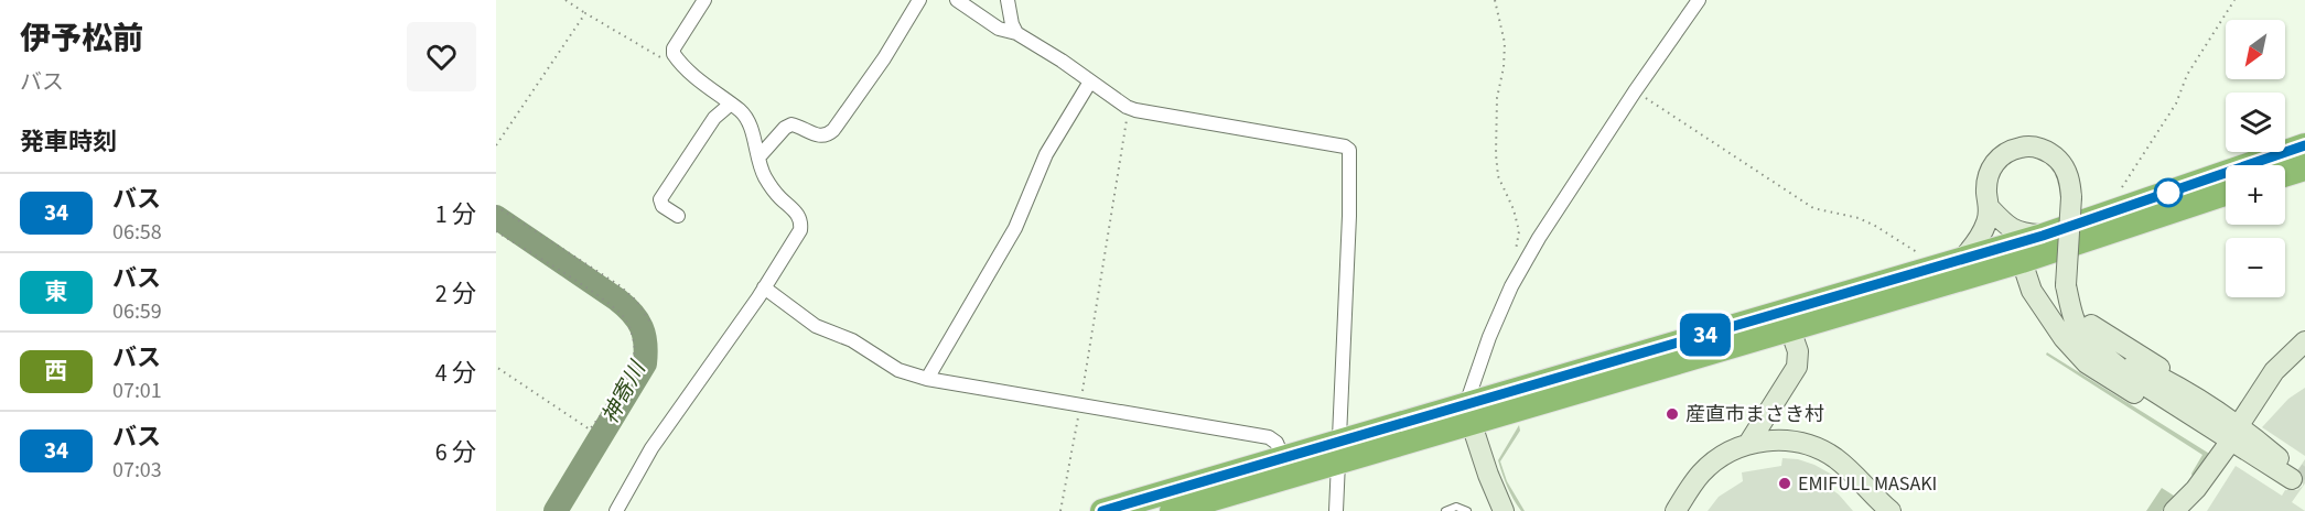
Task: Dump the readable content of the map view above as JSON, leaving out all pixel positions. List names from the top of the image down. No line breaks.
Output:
{"water":["神寄川"],"places":["産直市まさき村","EMIFULL MASAKI"],"lines":["bus line 34"],"north":"bottom left","page":{"heading":[["伊予松前","バス"],"発車時刻"],"on_map":"34","map_buttons":["+","−"],"list":[{"mark":"34","name":"バス","note":"06:58","value":"1 分"},{"mark":"東","name":"バス","note":"06:59","value":"2 分"},{"mark":"西","name":"バス","note":"07:01","value":"4 分"},{"mark":"34","name":"バス","note":"07:03","value":"6 分"}]}}
